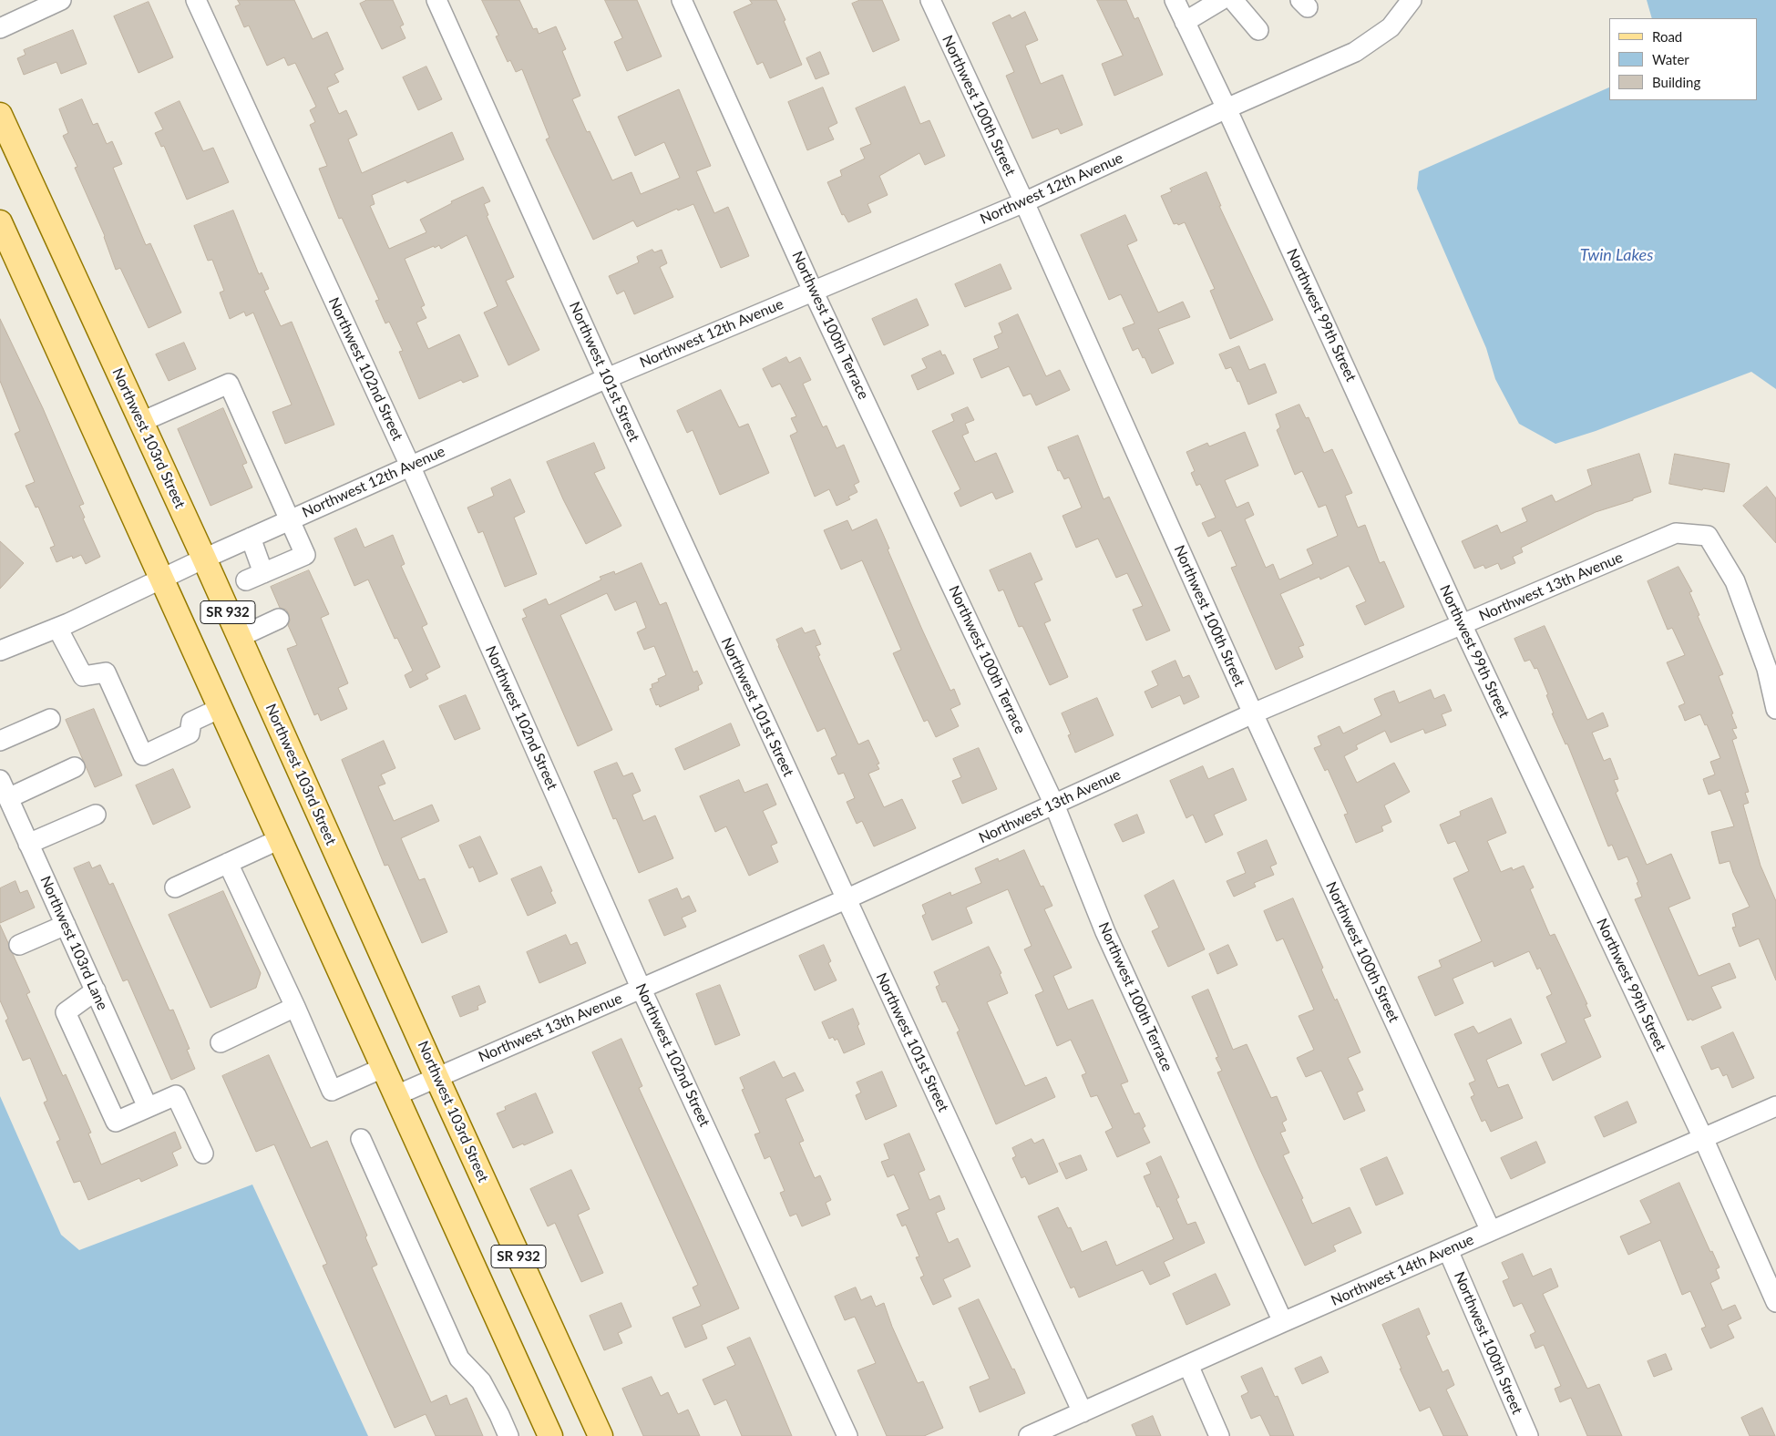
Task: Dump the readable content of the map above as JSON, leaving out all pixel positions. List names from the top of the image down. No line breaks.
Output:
{"streets":{"main road":["Northwest 103rd Street","SR 932"],"street":["Northwest 100th Street","Northwest 12th Avenue","Northwest 99th Street","Northwest 100th Terrace","Northwest 102nd Street","Northwest 101st Street","Northwest 13th Avenue","Northwest 103rd Lane","Northwest 14th Avenue"]},"crossings":[["Northwest 100th Street","Northwest 12th Avenue"],["Northwest 100th Street","Northwest 13th Avenue"],["Northwest 100th Street","Northwest 14th Avenue"],["Northwest 12th Avenue","Northwest 99th Street"],["Northwest 12th Avenue","Northwest 100th Terrace"],["Northwest 12th Avenue","Northwest 102nd Street"],["Northwest 12th Avenue","Northwest 101st Street"],["Northwest 12th Avenue","Northwest 103rd Street"],["Northwest 12th Avenue","SR 932"],["Northwest 99th Street","Northwest 13th Avenue"],["Northwest 99th Street","Northwest 14th Avenue"],["Northwest 100th Terrace","Northwest 13th Avenue"],["Northwest 100th Terrace","Northwest 14th Avenue"],["Northwest 102nd Street","Northwest 13th Avenue"],["Northwest 101st Street","Northwest 13th Avenue"],["Northwest 101st Street","Northwest 14th Avenue"],["Northwest 103rd Street","Northwest 13th Avenue"],["Northwest 13th Avenue","SR 932"]],"water":["Twin Lakes"],"legend":["Road","Water","Building"]}
